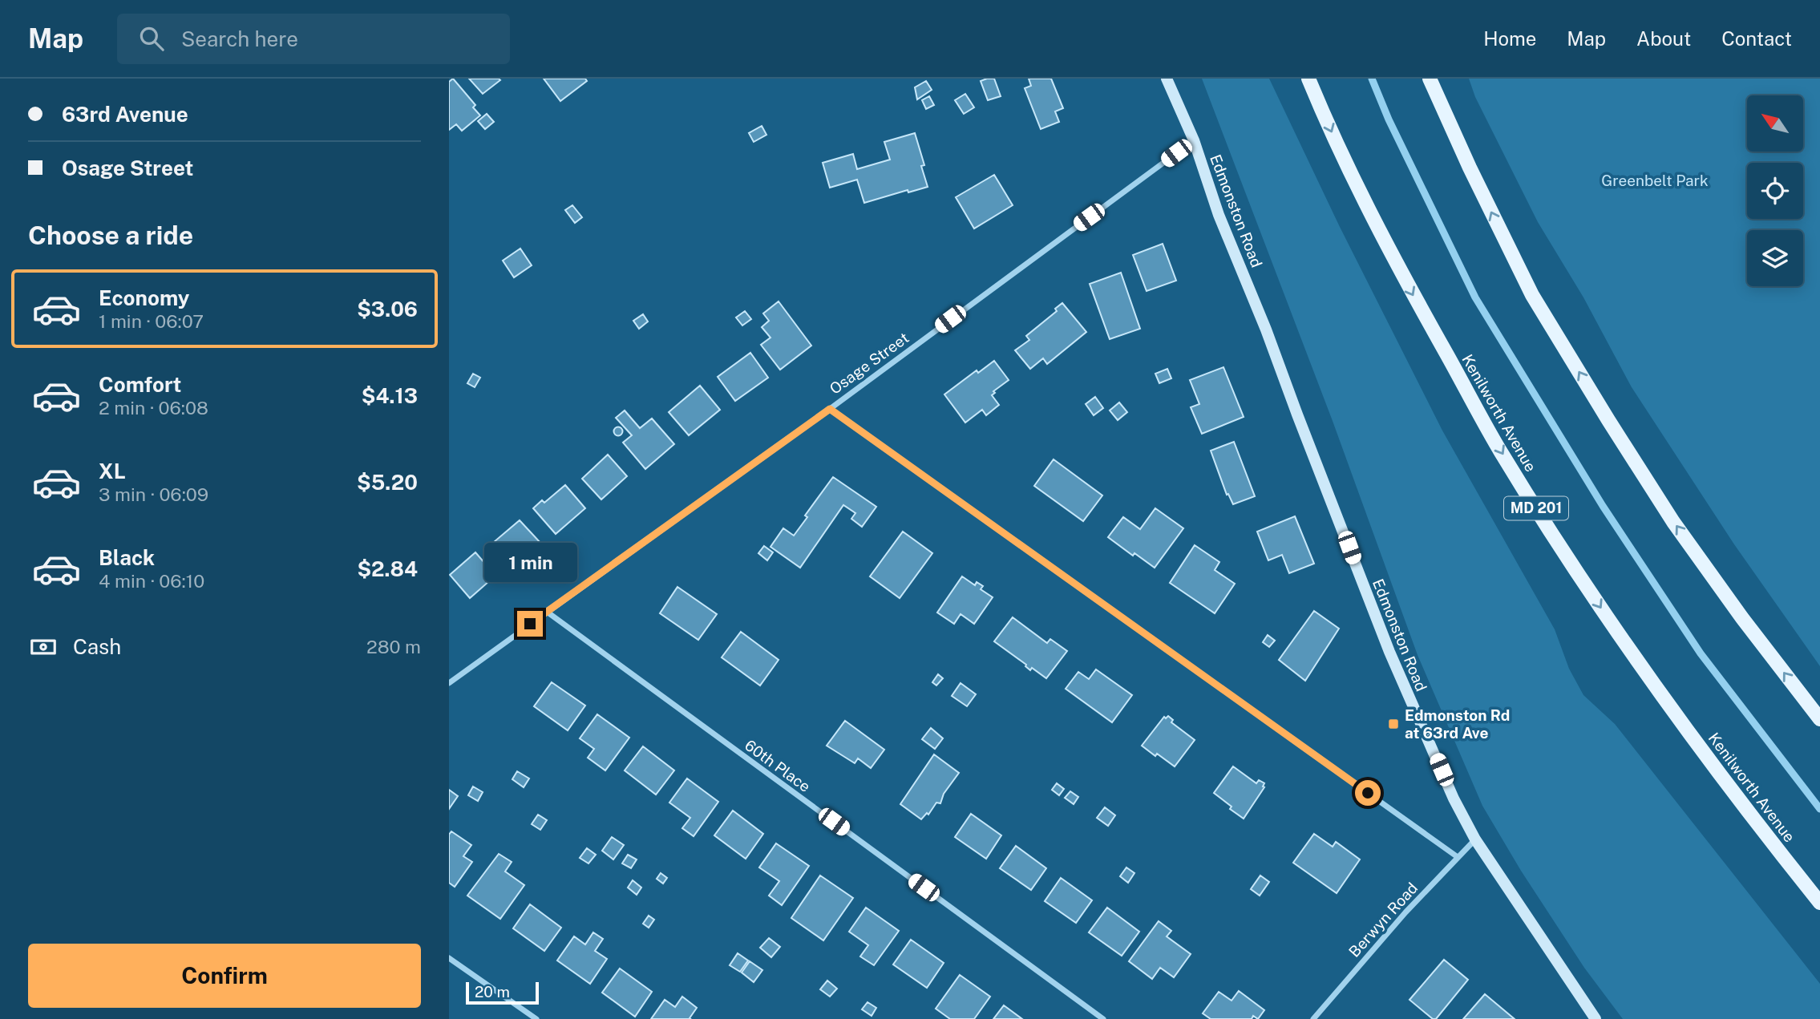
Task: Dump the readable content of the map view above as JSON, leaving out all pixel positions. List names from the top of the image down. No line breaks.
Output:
{"streets":{"main road":["Kenilworth Avenue","MD 201"],"street":["Edmonston Road","Osage Street","60th Place","Berwyn Road"]},"crossings":[["Edmonston Road","Osage Street"],["Edmonston Road","Berwyn Road"],["Osage Street","60th Place"]],"parks":["Greenbelt Park"],"places":{"transit":["Edmonston Rd at 63rd Ave"]},"scale_bar":"20 m","north":"top left","page":{"header":"Map","search":"Search here","nav":["Home","Map","About","Contact"],"banner":["63rd Avenue","Osage Street"],"heading":"Choose a ride","list":[{"name":"Economy","note":"1 min · 06:07","value":"$3.06"},{"name":"Comfort","note":"2 min · 06:08","value":"$4.13"},{"name":"XL","note":"3 min · 06:09","value":"$5.20"},{"name":"Black","note":"4 min · 06:10","value":"$2.84"}],"bubble":"1 min","pay":["Cash","280 m"],"buttons":"Confirm","scale":"20 m"}}
